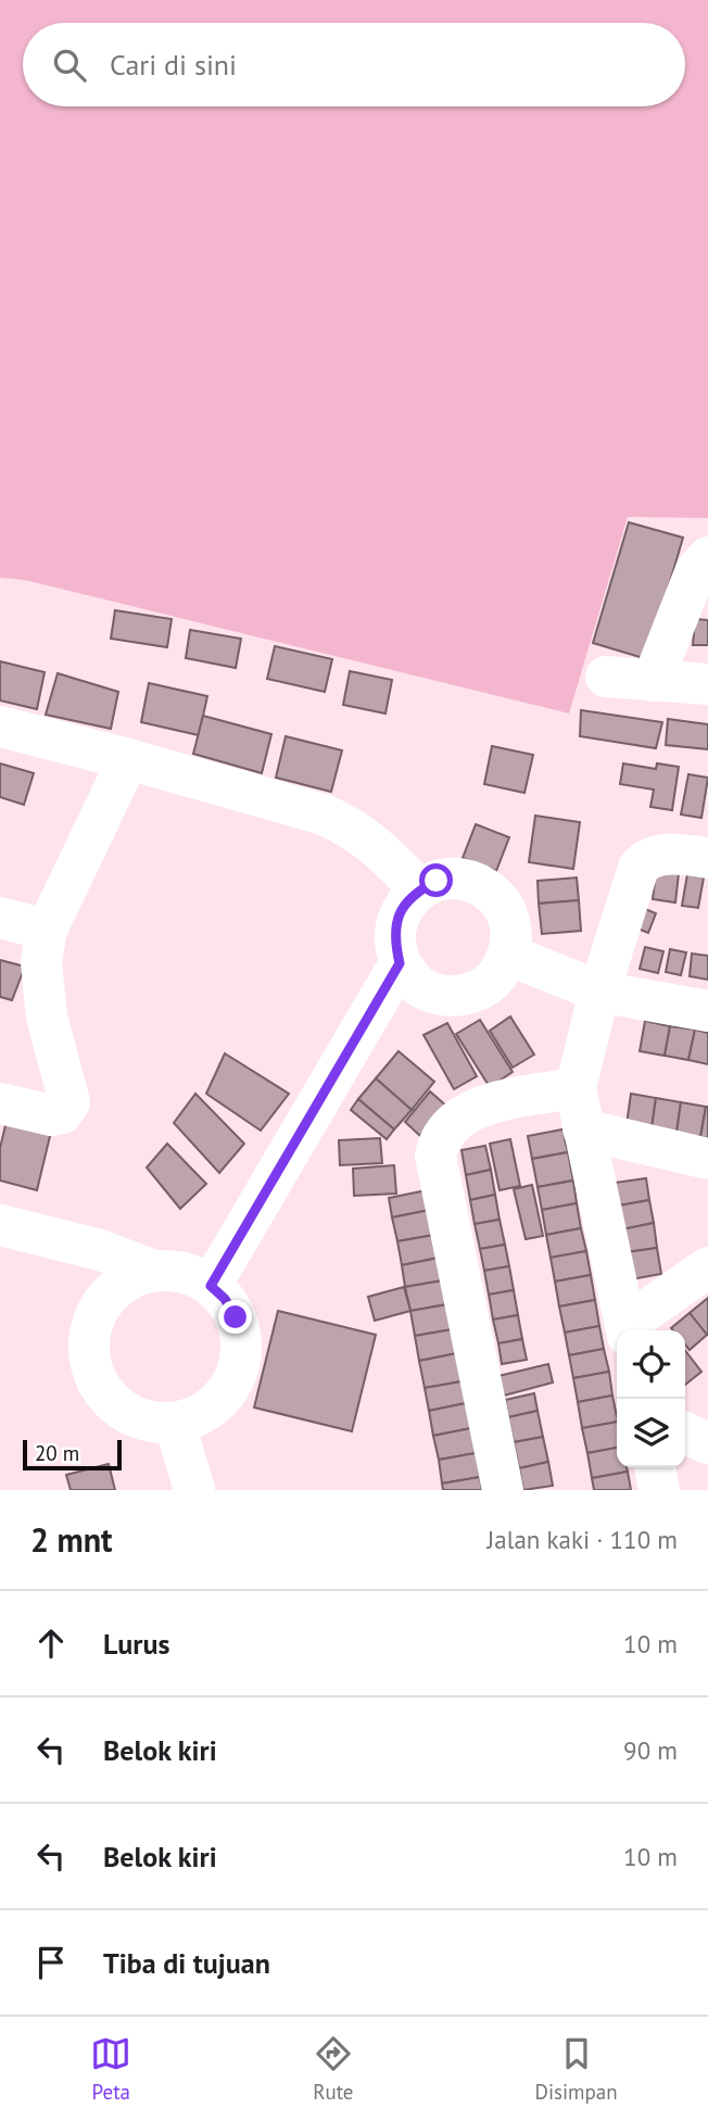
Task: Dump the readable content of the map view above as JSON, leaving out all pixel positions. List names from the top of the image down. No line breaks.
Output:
{"scale_bar":"20 m","page":{"search":"Cari di sini","scale":"20 m","heading":["2 mnt","Jalan kaki · 110 m"],"list":[["Lurus","10 m"],["Belok kiri","90 m"],["Belok kiri","10 m"],"Tiba di tujuan"],"nav":["Peta","Rute","Disimpan"]}}
